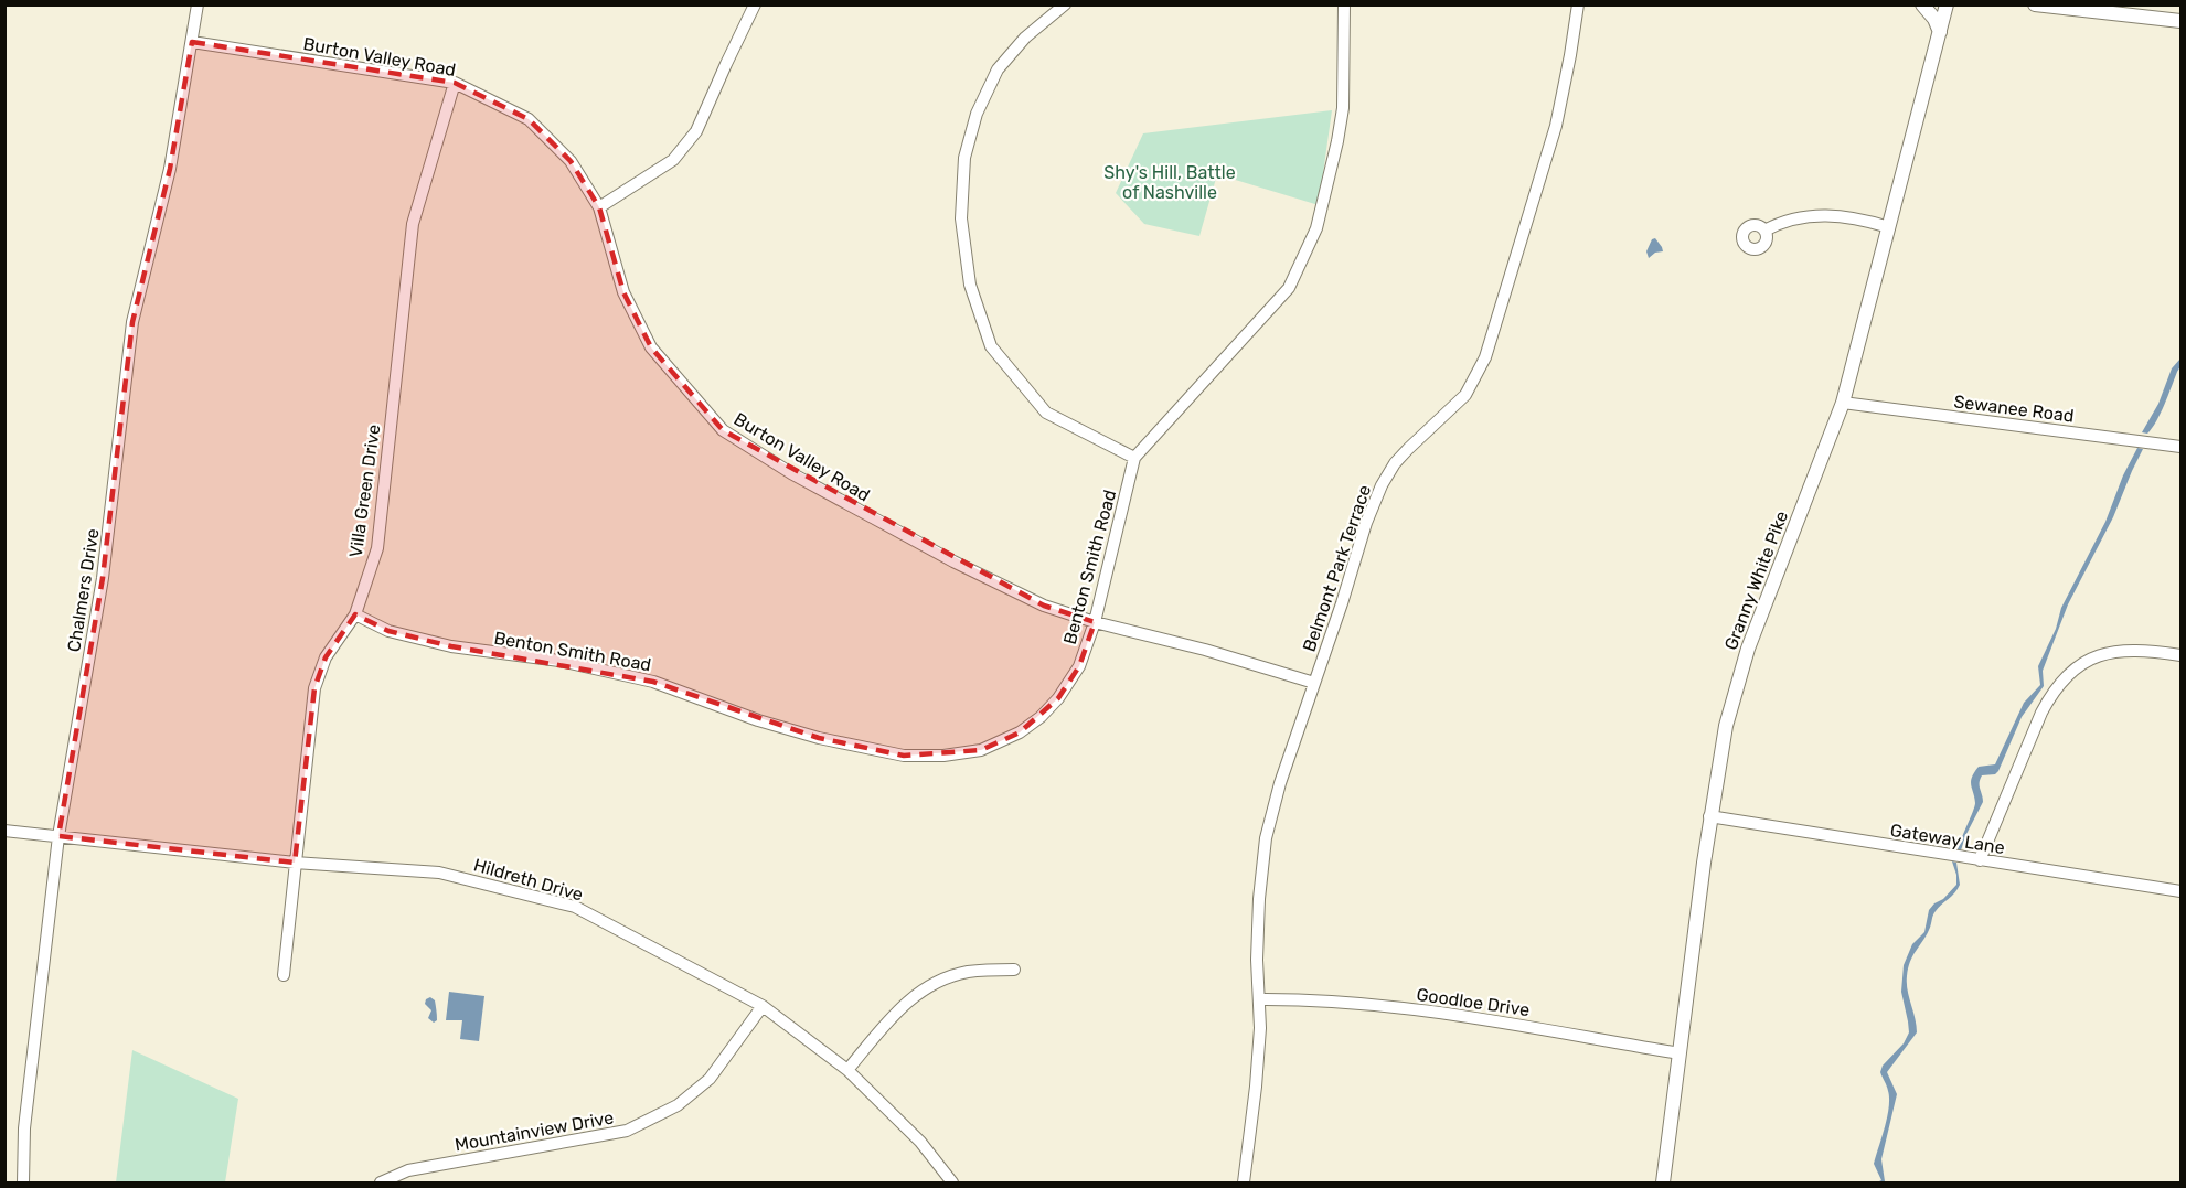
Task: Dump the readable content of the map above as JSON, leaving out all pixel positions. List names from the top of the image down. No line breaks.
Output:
{"streets":{"main road":["Granny White Pike"],"street":["Burton Valley Road","Sewanee Road","Villa Green Drive","Benton Smith Road","Belmont Park Terrace","Chalmers Drive","Gateway Lane","Hildreth Drive","Goodloe Drive","Mountainview Drive"]},"crossings":[["Burton Valley Road","Villa Green Drive"],["Burton Valley Road","Benton Smith Road"],["Burton Valley Road","Belmont Park Terrace"],["Burton Valley Road","Chalmers Drive"],["Sewanee Road","Granny White Pike"],["Villa Green Drive","Benton Smith Road"],["Villa Green Drive","Hildreth Drive"],["Belmont Park Terrace","Goodloe Drive"],["Granny White Pike","Gateway Lane"],["Granny White Pike","Goodloe Drive"],["Chalmers Drive","Hildreth Drive"],["Hildreth Drive","Mountainview Drive"]],"parks":["Shy's Hill, Battle of Nashville"]}
